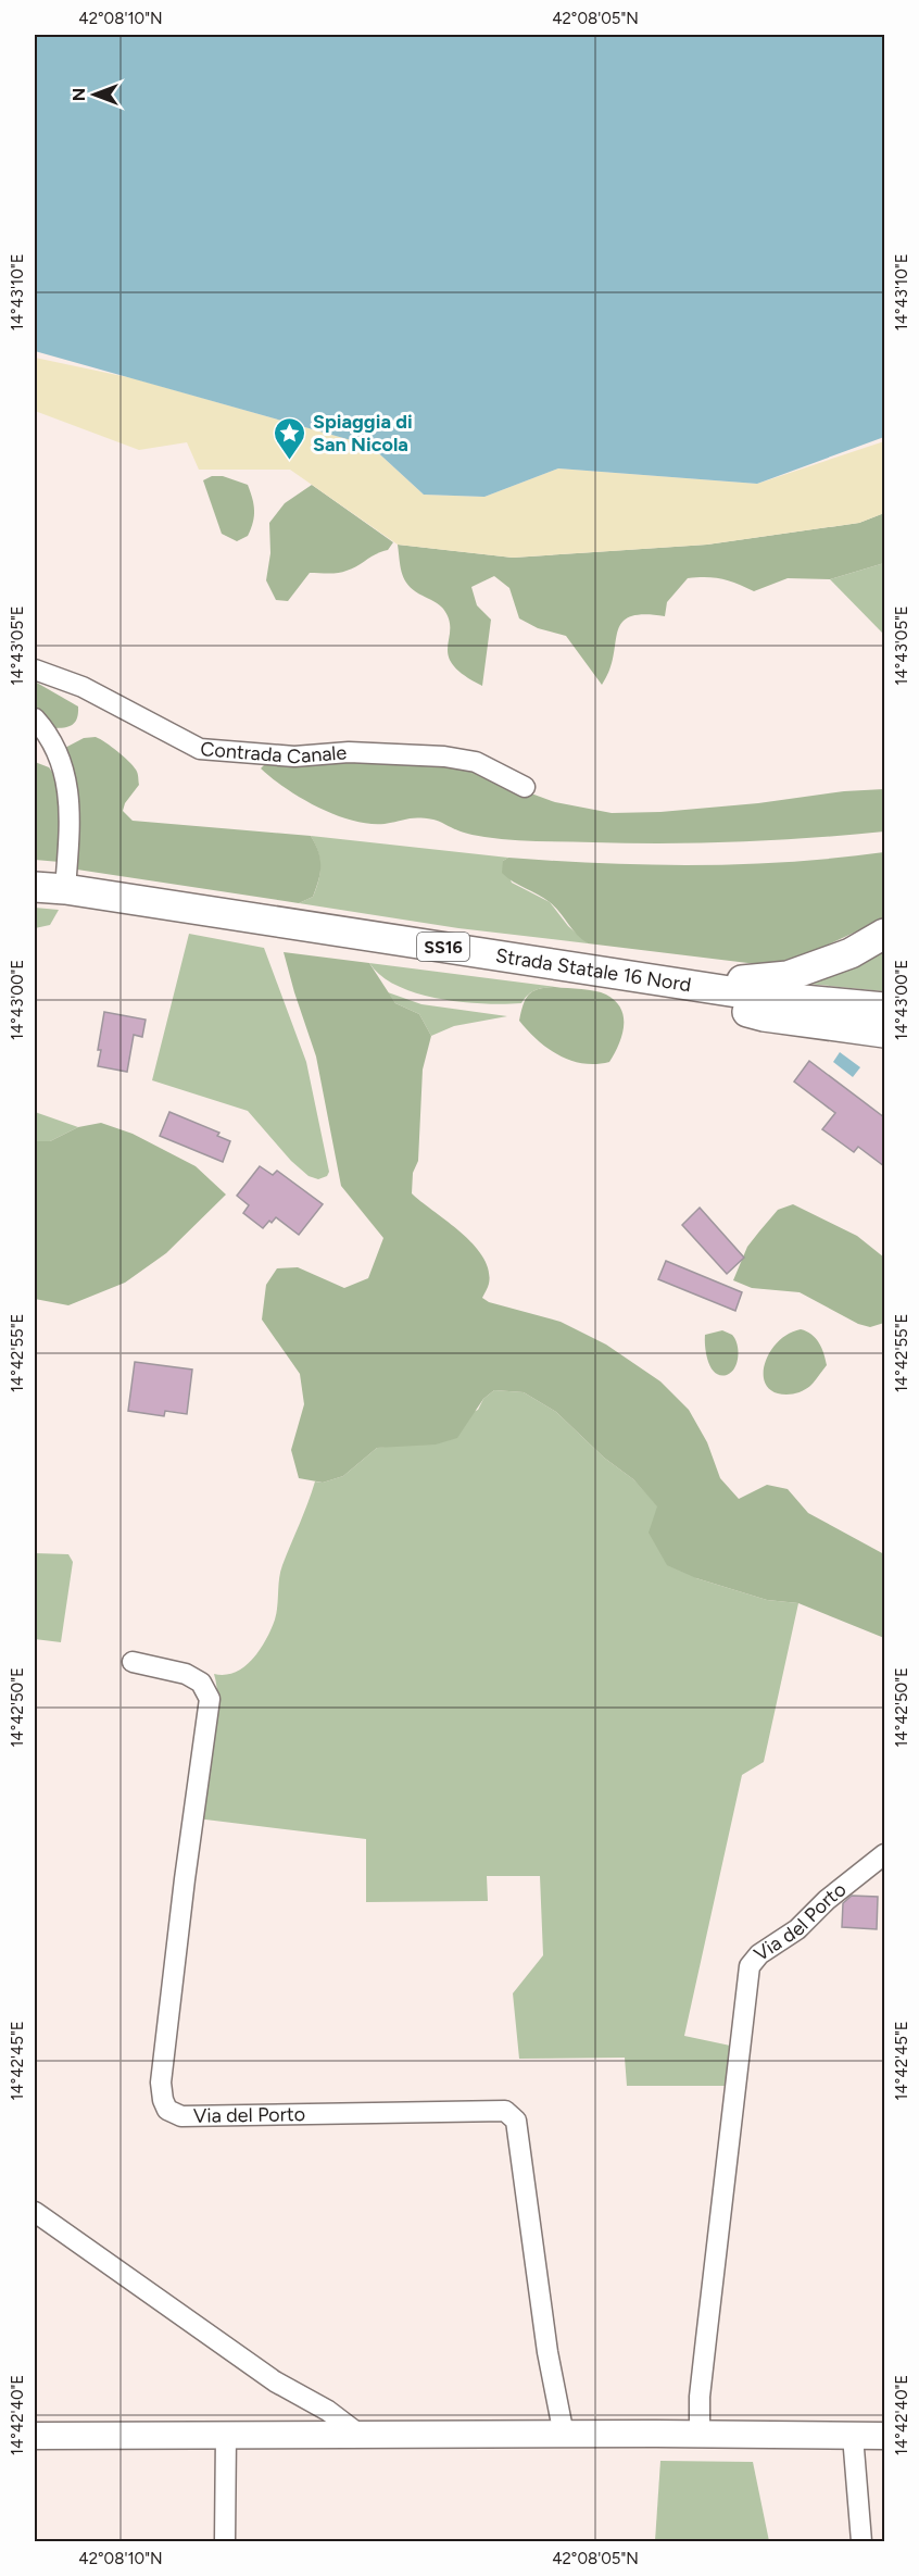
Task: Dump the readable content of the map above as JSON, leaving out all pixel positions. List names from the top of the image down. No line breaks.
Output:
{"streets":{"main road":["SS16","Strada Statale 16 Nord"],"street":["Contrada Canale","Via del Porto"]},"places":{"place":["Spiaggia di San Nicola"]},"north":"left","coordinates":["42°08'10\"N","42°08'05\"N","14°43'10\"E","14°43'05\"E","14°43'00\"E","14°42'55\"E","14°42'50\"E","14°42'45\"E","14°42'40\"E"]}
